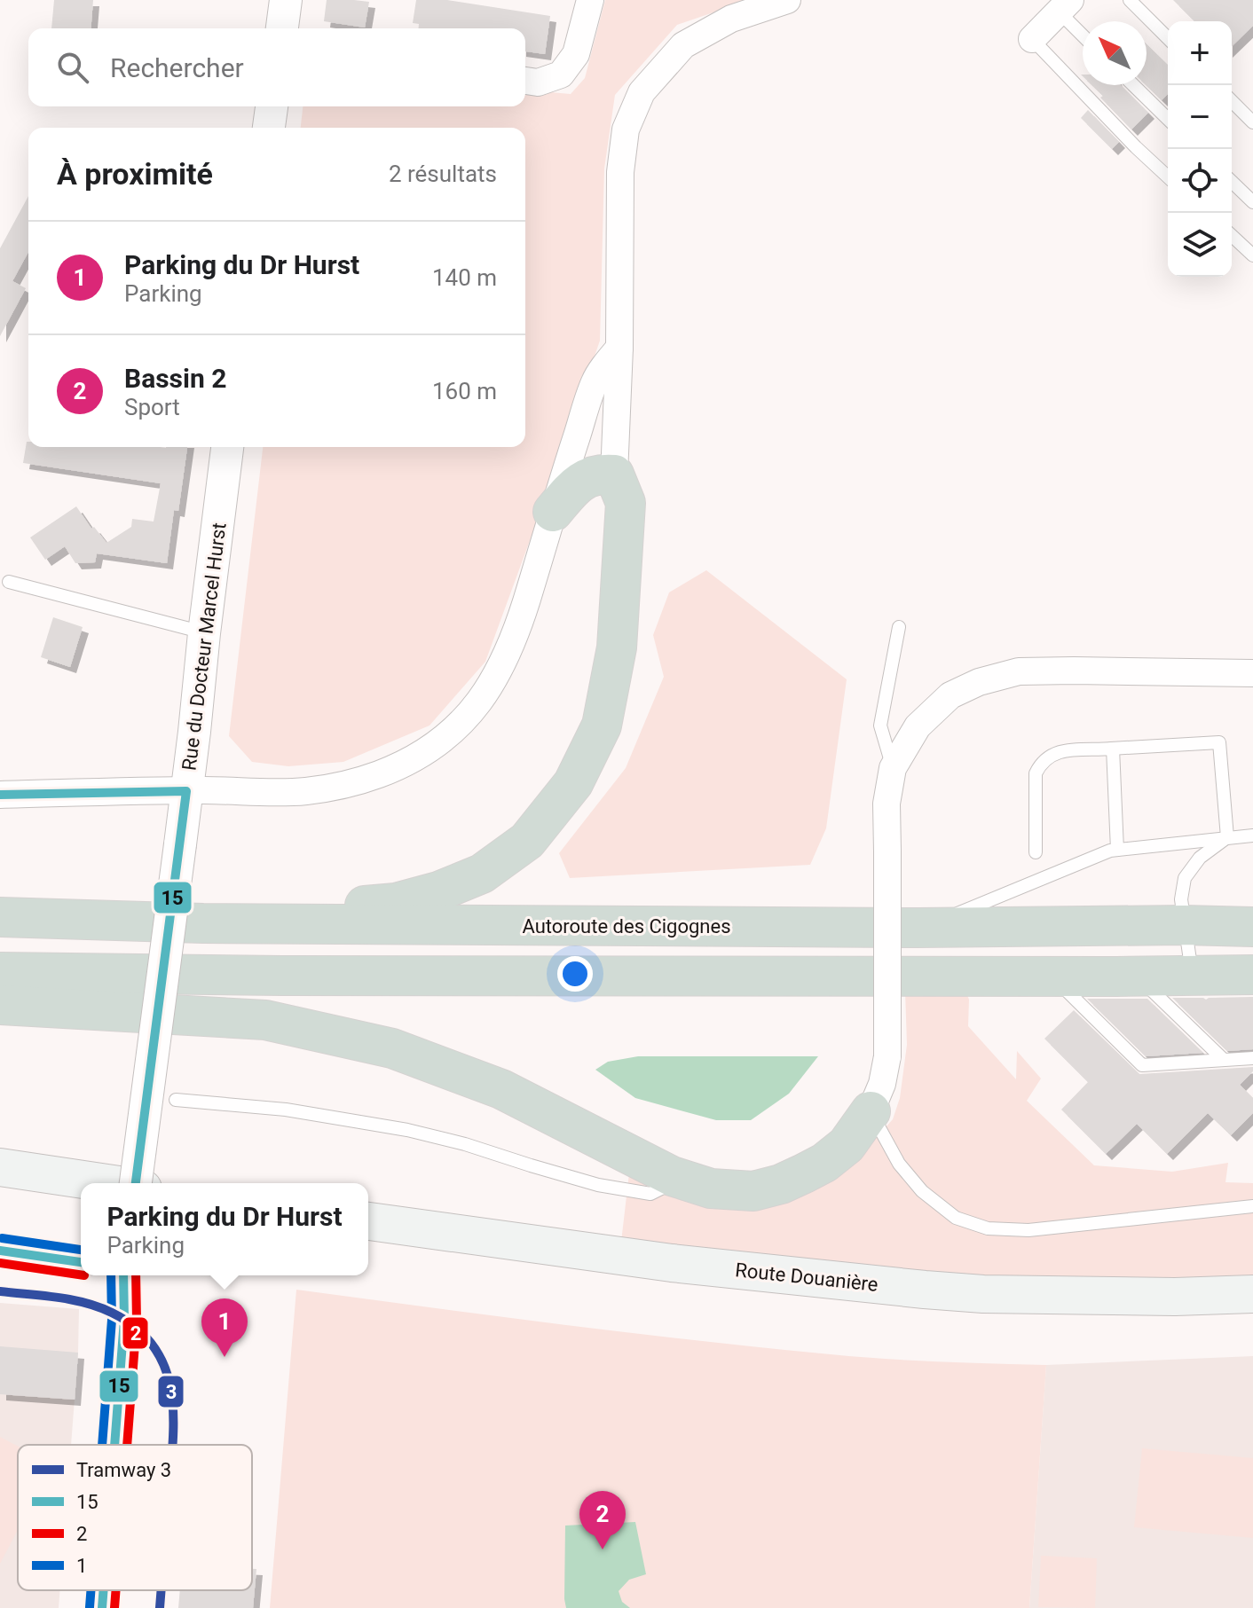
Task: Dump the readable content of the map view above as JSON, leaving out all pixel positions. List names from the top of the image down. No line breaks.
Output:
{"streets":{"highway":["Autoroute des Cigognes"],"main road":["Route Douanière"],"street":["Rue du Docteur Marcel Hurst"]},"lines":["transit line 15","transit line 1","transit line 2","tram line 3"],"legend":["Tramway 3","15","2","1"],"north":"top left","page":{"map_buttons":["+","−"],"search":"Rechercher","heading":["À proximité","2 résultats"],"list":[{"mark":"1","name":"Parking du Dr Hurst","note":"Parking","value":"140 m"},{"mark":"2","name":"Bassin 2","note":"Sport","value":"160 m"}],"popup":["Parking du Dr Hurst","Parking"],"pins":["1","2"]}}
